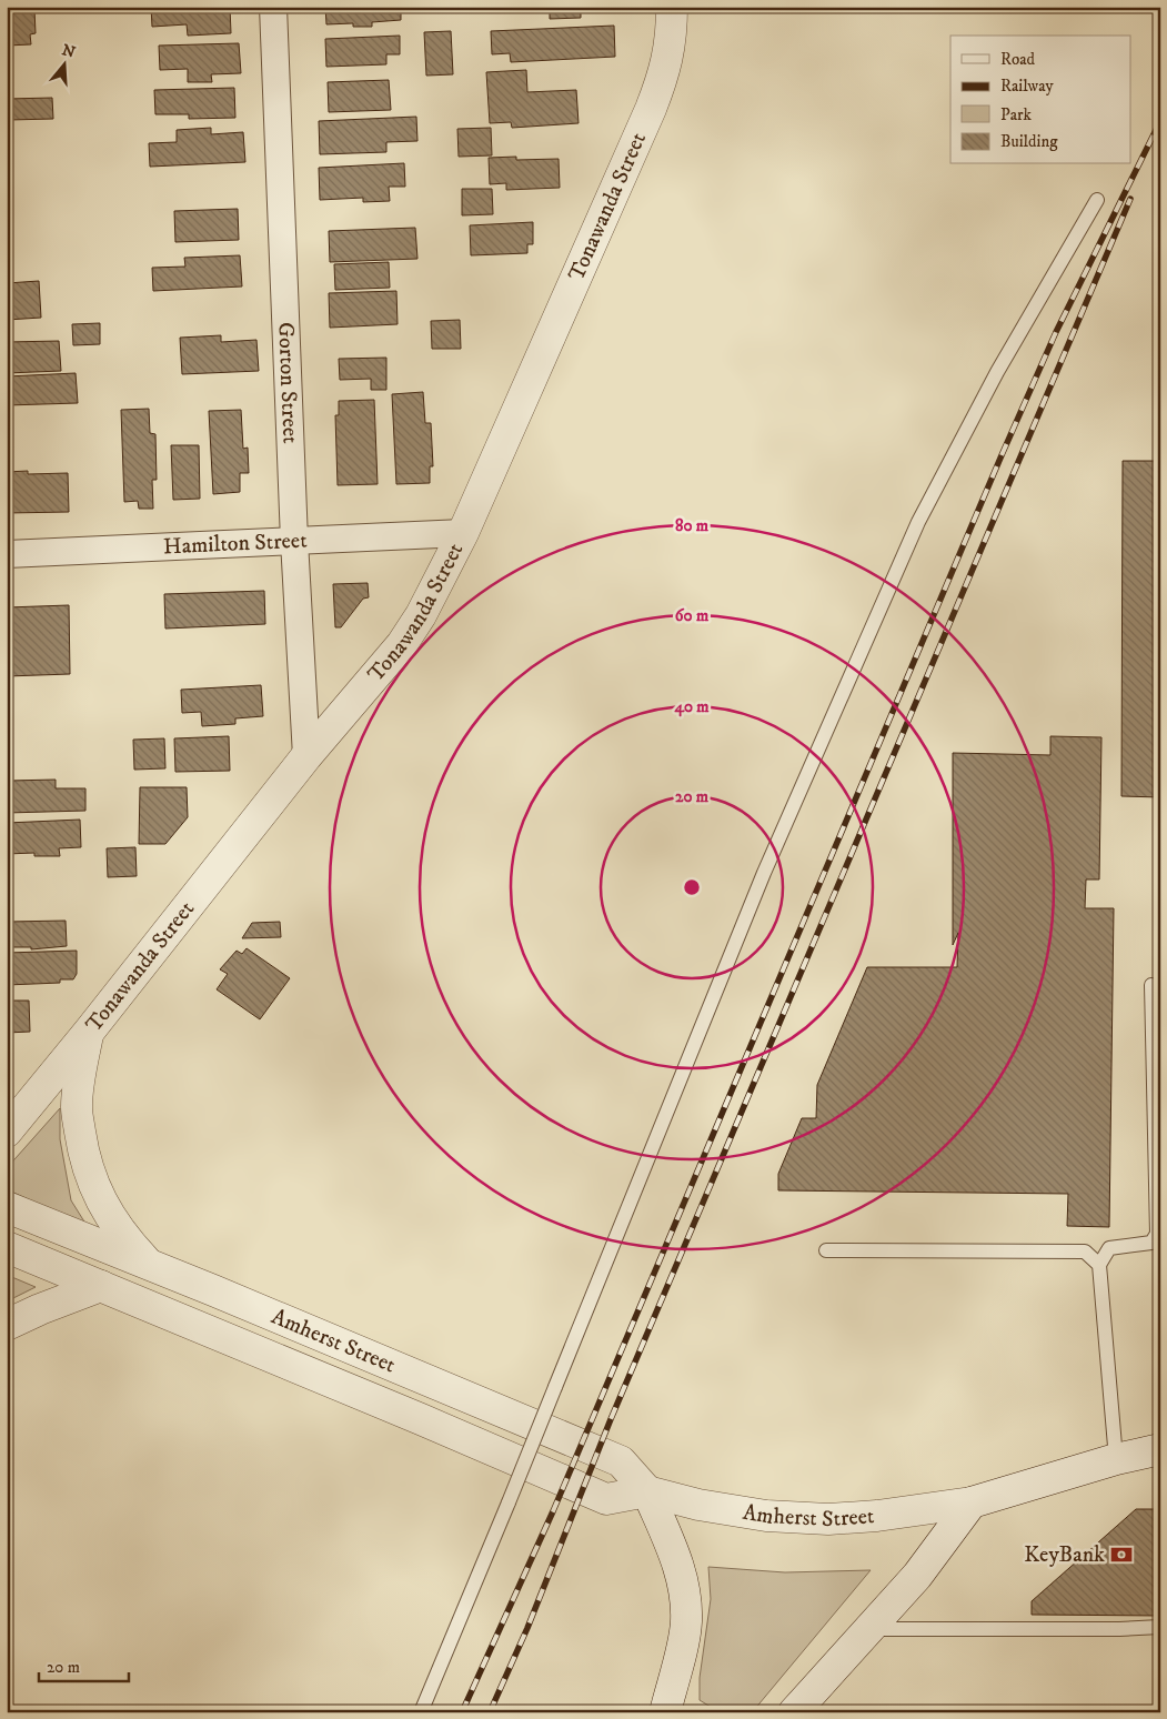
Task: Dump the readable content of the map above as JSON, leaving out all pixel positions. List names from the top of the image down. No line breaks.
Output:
{"streets":{"street":["Tonawanda Street","Gorton Street","Hamilton Street","Amherst Street"]},"crossings":[["Tonawanda Street","Gorton Street"],["Tonawanda Street","Hamilton Street"],["Gorton Street","Hamilton Street"]],"places":{"bank":["KeyBank"]},"legend":["Road","Railway","Park","Building"],"scale_bar":"20 m","north":"top","rings":["80 m","60 m","40 m","20 m"]}
